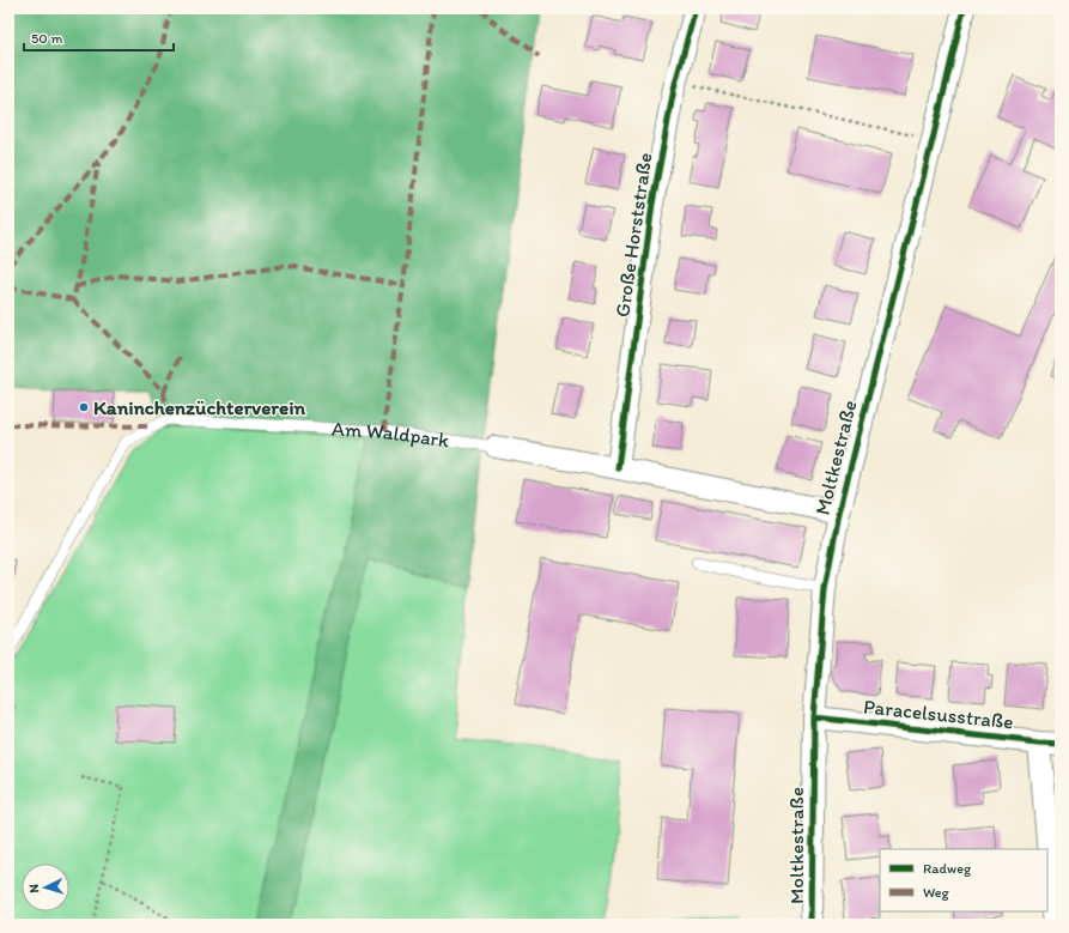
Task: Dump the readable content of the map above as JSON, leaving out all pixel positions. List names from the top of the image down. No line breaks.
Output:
{"streets":{"street":["Große Horststraße","Am Waldpark","Moltkestraße","Paracelsusstraße"]},"crossings":[["Große Horststraße","Am Waldpark"],["Am Waldpark","Moltkestraße"],["Moltkestraße","Paracelsusstraße"]],"places":["Kaninchenzüchterverein"],"legend":["Radweg","Weg"],"scale_bar":"50 m","north":"left"}
